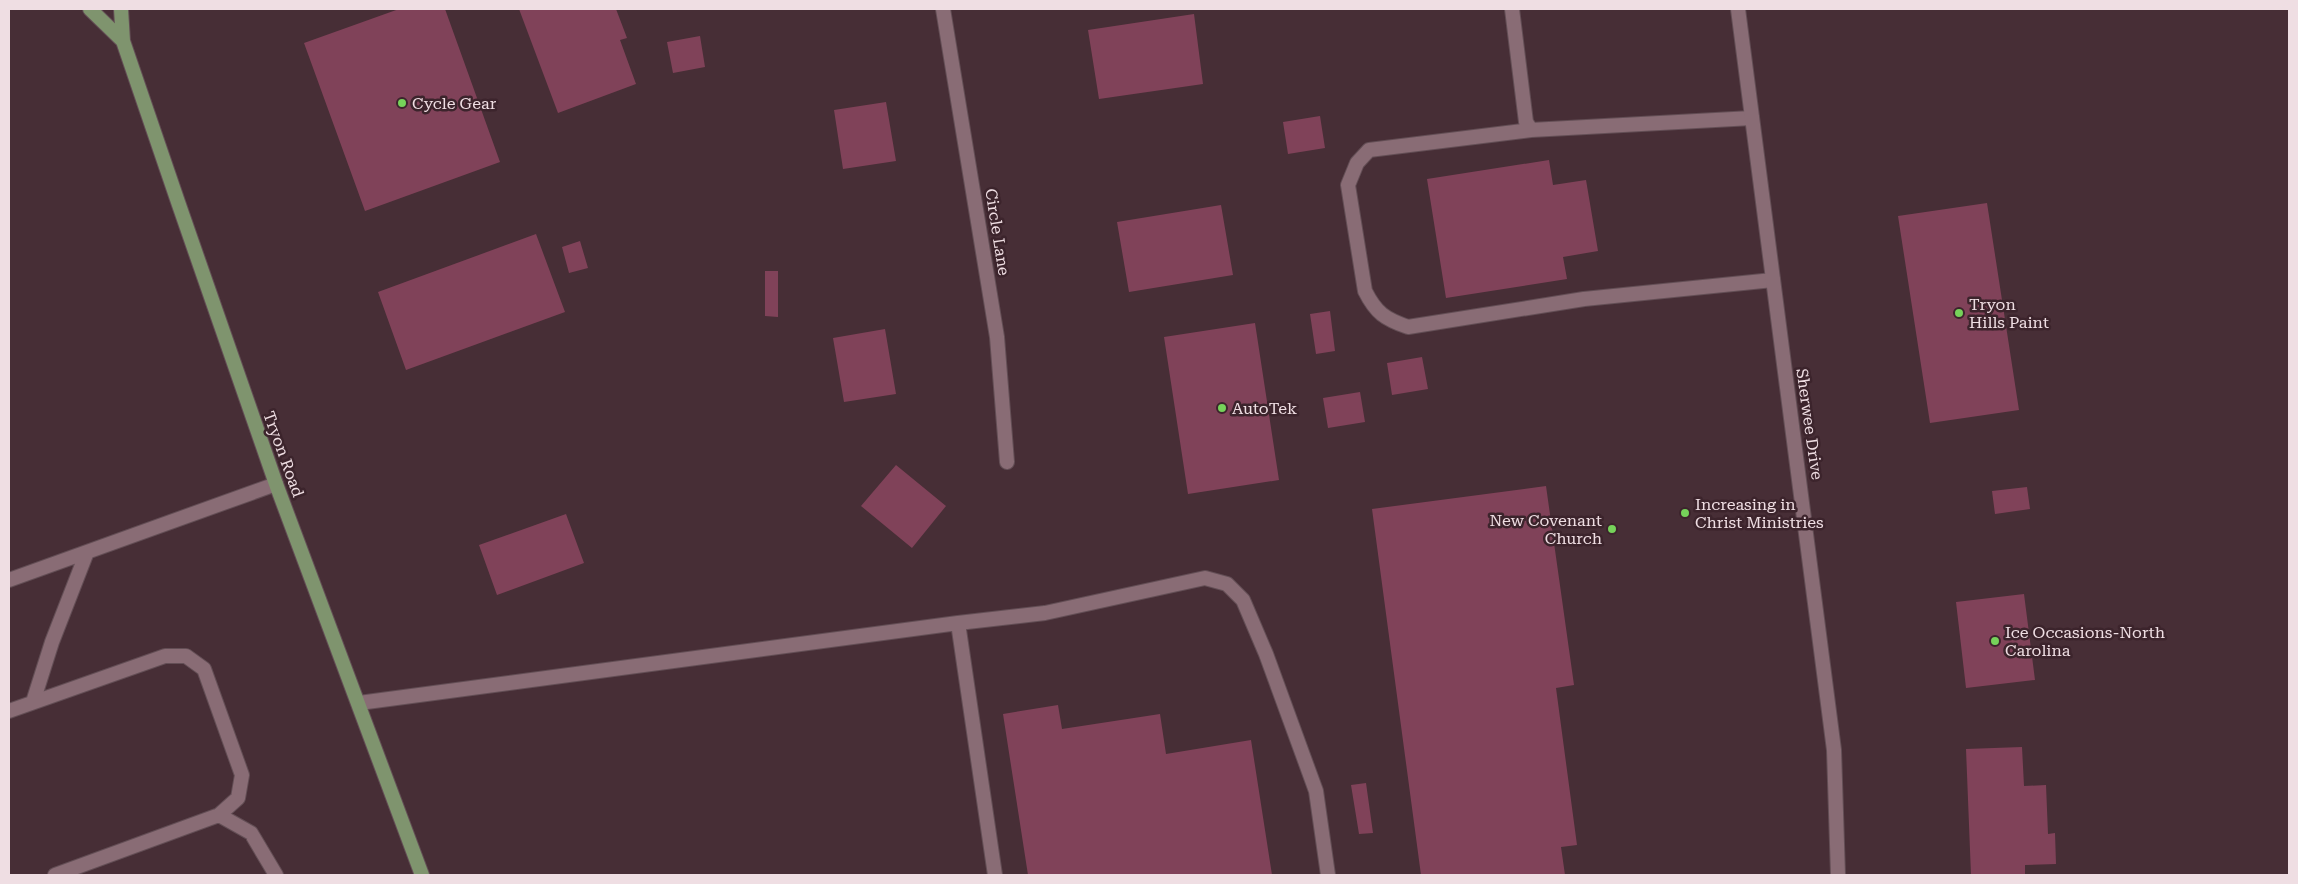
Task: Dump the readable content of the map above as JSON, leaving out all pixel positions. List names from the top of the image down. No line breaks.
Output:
{"streets":{"main road":["Tryon Road"],"street":["Circle Lane","Sherwee Drive"]},"places":["Cycle Gear","Tryon Hills Paint","AutoTek","Increasing in Christ Ministries","New Covenant Church","Ice Occasions-North Carolina"]}
